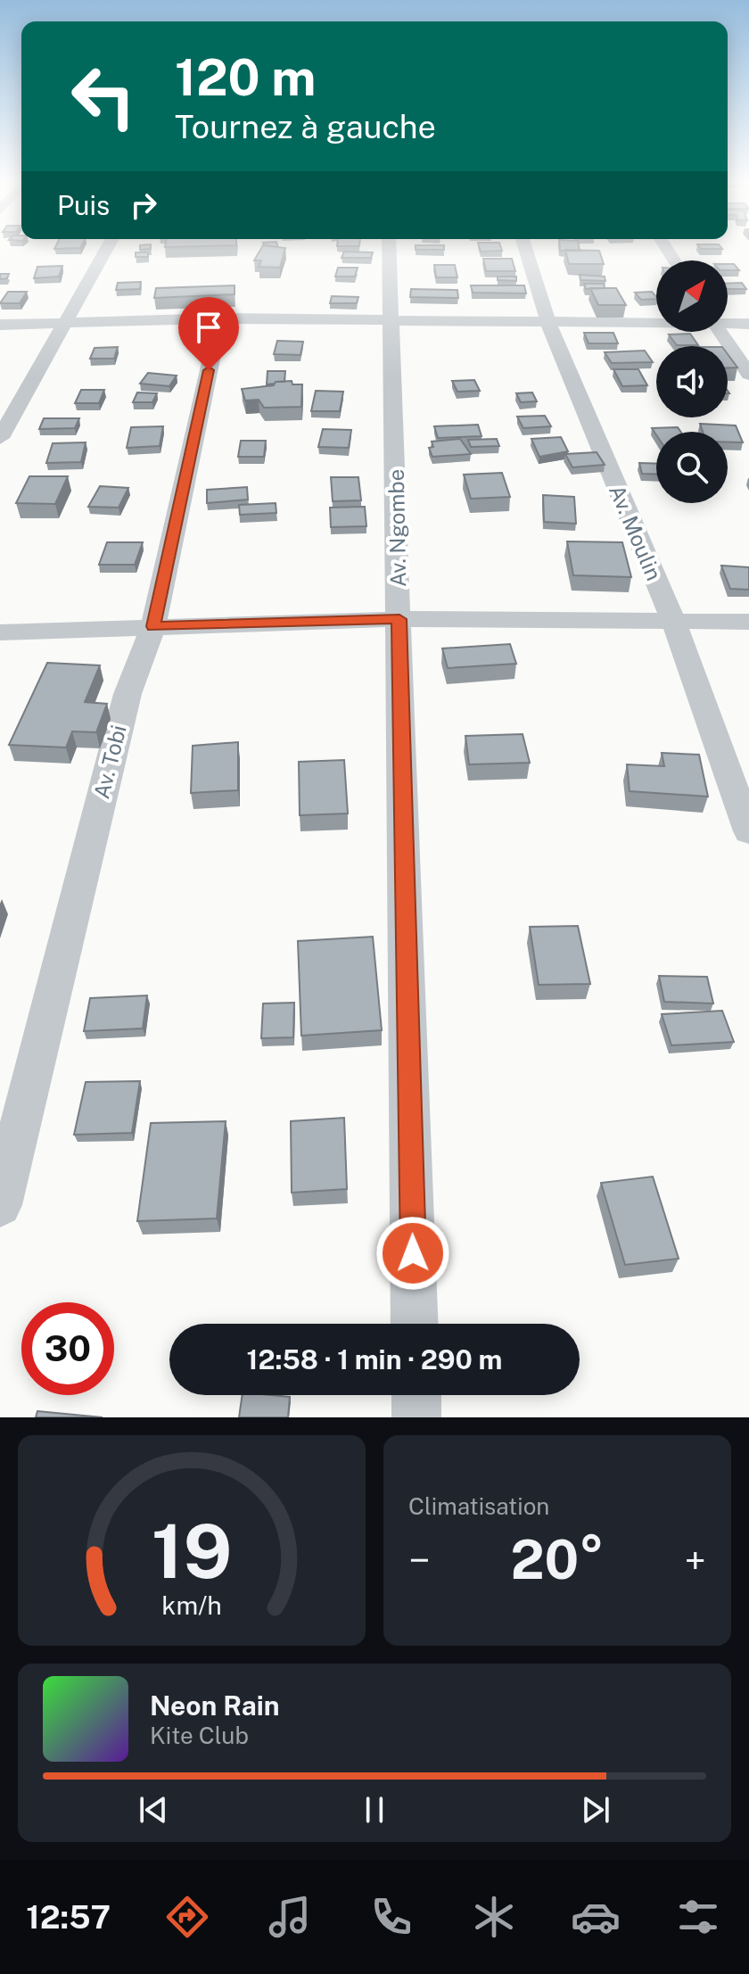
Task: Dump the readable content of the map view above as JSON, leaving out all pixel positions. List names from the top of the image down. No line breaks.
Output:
{"streets":{"street":["Av. Ngombe","Av. Moulin","Av. Tobi"]},"north":"top right","page":{"turn":["120 m","Tournez à gauche"],"then":"Puis","limit":"30","trip":"12:58 · 1 min · 290 m","tile":"Climatisation","heat":["−","20°","+"],"song":["Neon Rain","Kite Club"],"tabs":"12:57","gauge":["19","km/h"]}}
